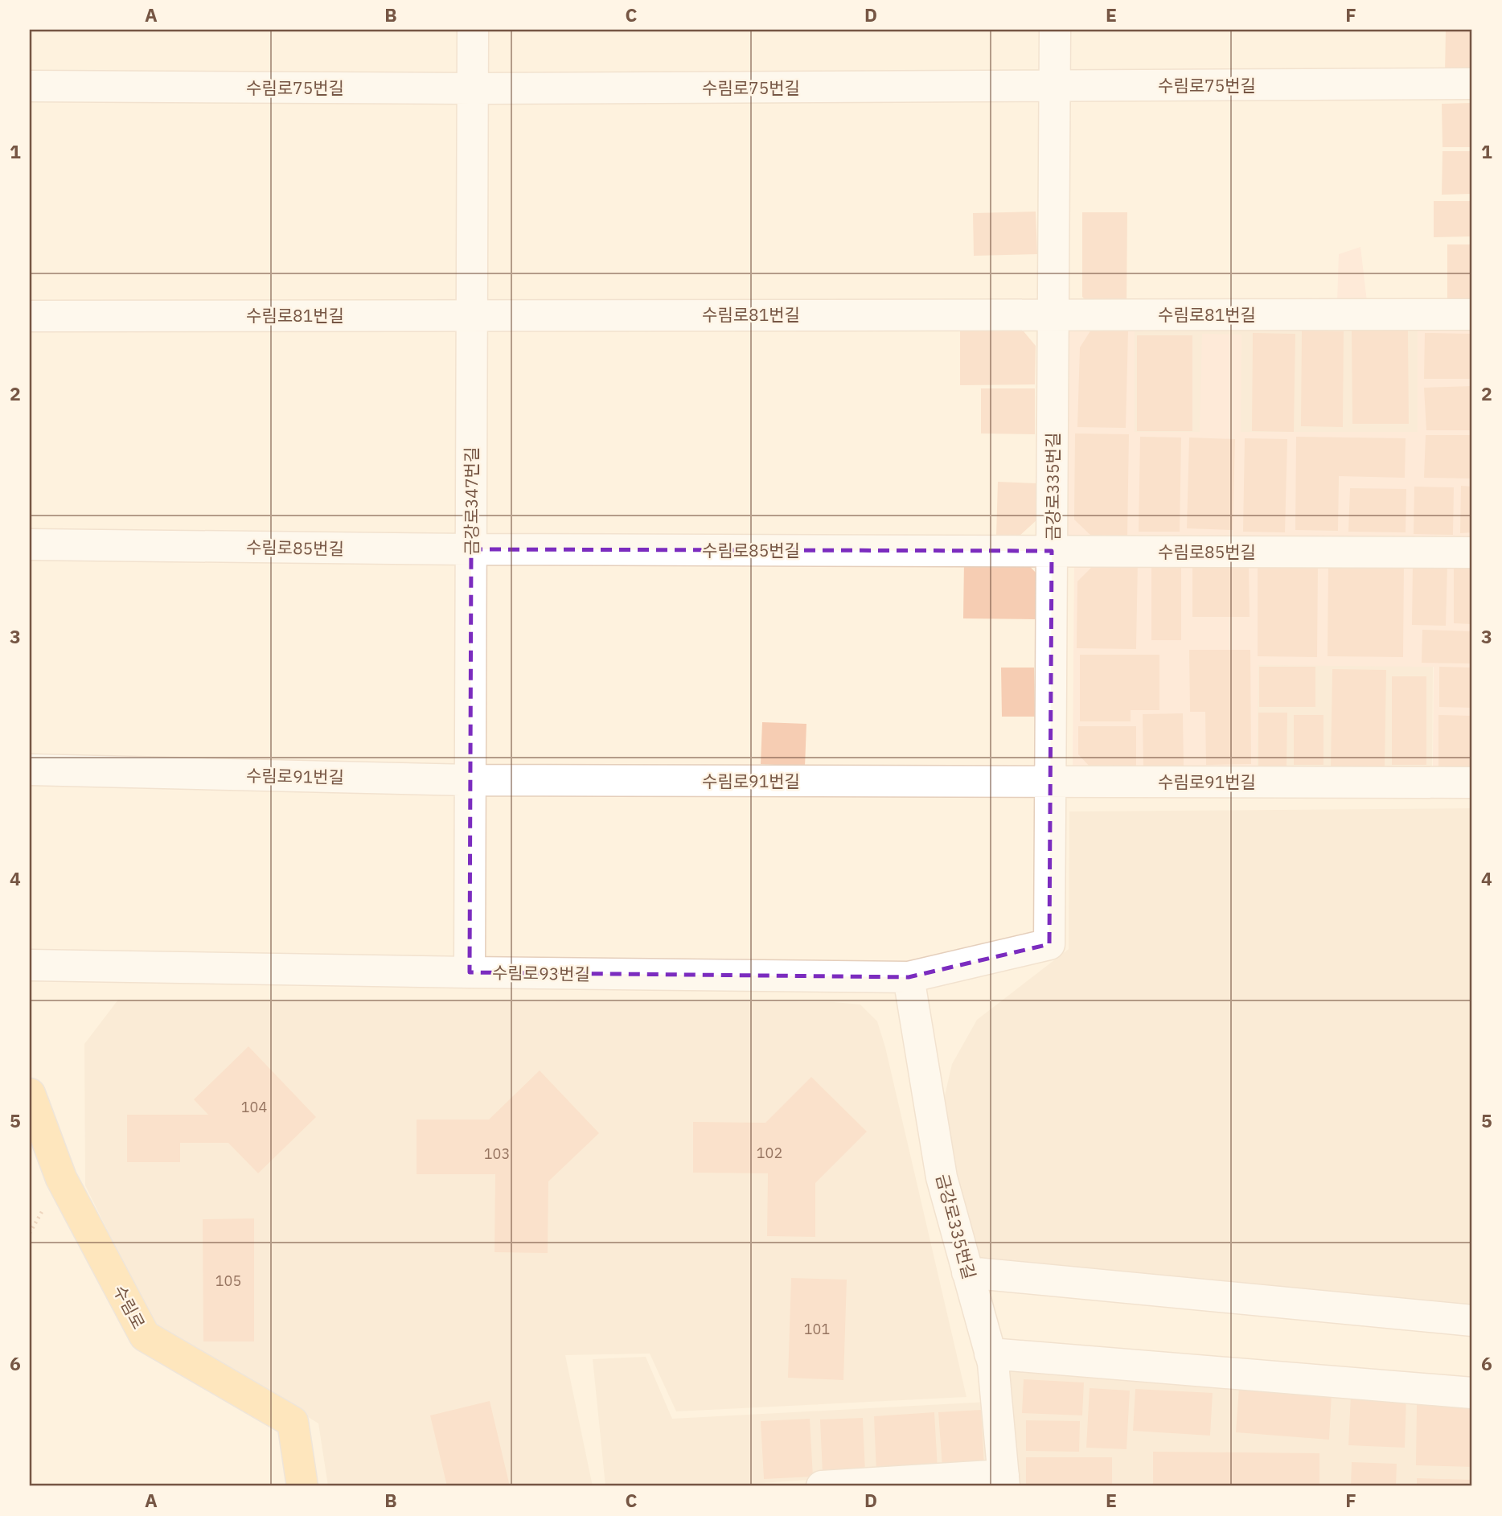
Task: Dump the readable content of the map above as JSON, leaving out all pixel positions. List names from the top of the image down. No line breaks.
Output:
{"streets":{"main road":["수림로"],"street":["수림로75번길","수림로81번길","금강로335번길","금강로347번길","수림로85번길","수림로91번길","수림로93번길"]},"crossings":[["수림로75번길","금강로335번길"],["수림로75번길","금강로347번길"],["수림로81번길","금강로335번길"],["수림로81번길","금강로347번길"],["금강로335번길","수림로85번길"],["금강로335번길","수림로91번길"],["금강로335번길","수림로93번길"],["금강로347번길","수림로85번길"],["금강로347번길","수림로91번길"],["금강로347번길","수림로93번길"]],"house_numbers":["104","102","103","105","101"],"grid":{"columns":["A","B","C","D","E","F"],"rows":["1","2","3","4","5","6"]}}
